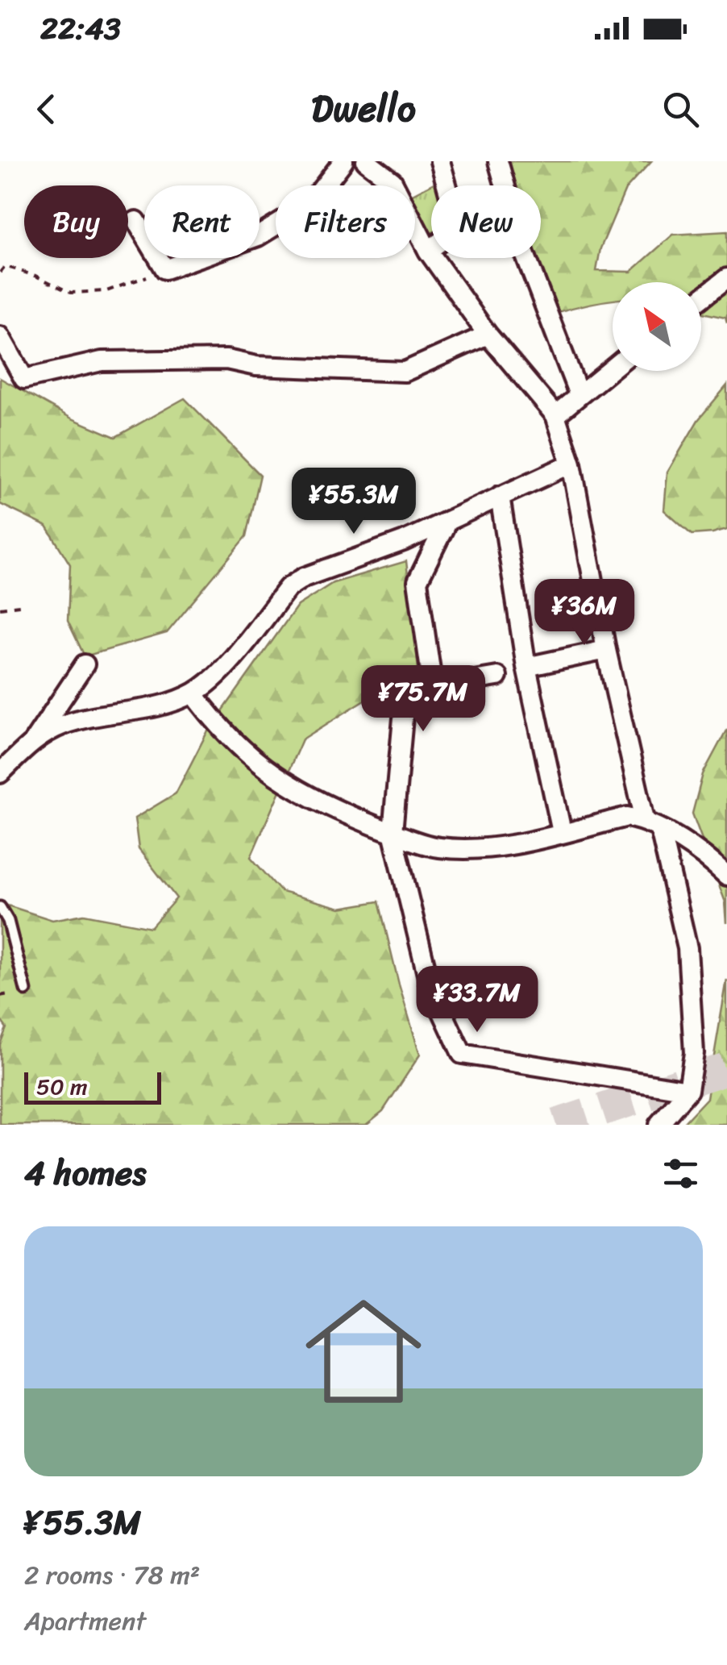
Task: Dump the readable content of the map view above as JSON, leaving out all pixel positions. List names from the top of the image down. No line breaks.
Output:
{"scale_bar":"50 m","north":"top left","page":{"status":"22:43","header":"Dwello","chip":["Buy","Rent","Filters","New"],"price":["¥55.3M","¥36M","¥75.7M","¥33.7M"],"scale":"50 m","heading":"4 homes","list":[{"name":"¥55.3M","note":"2 rooms · 78 m² · Apartment"}]}}
